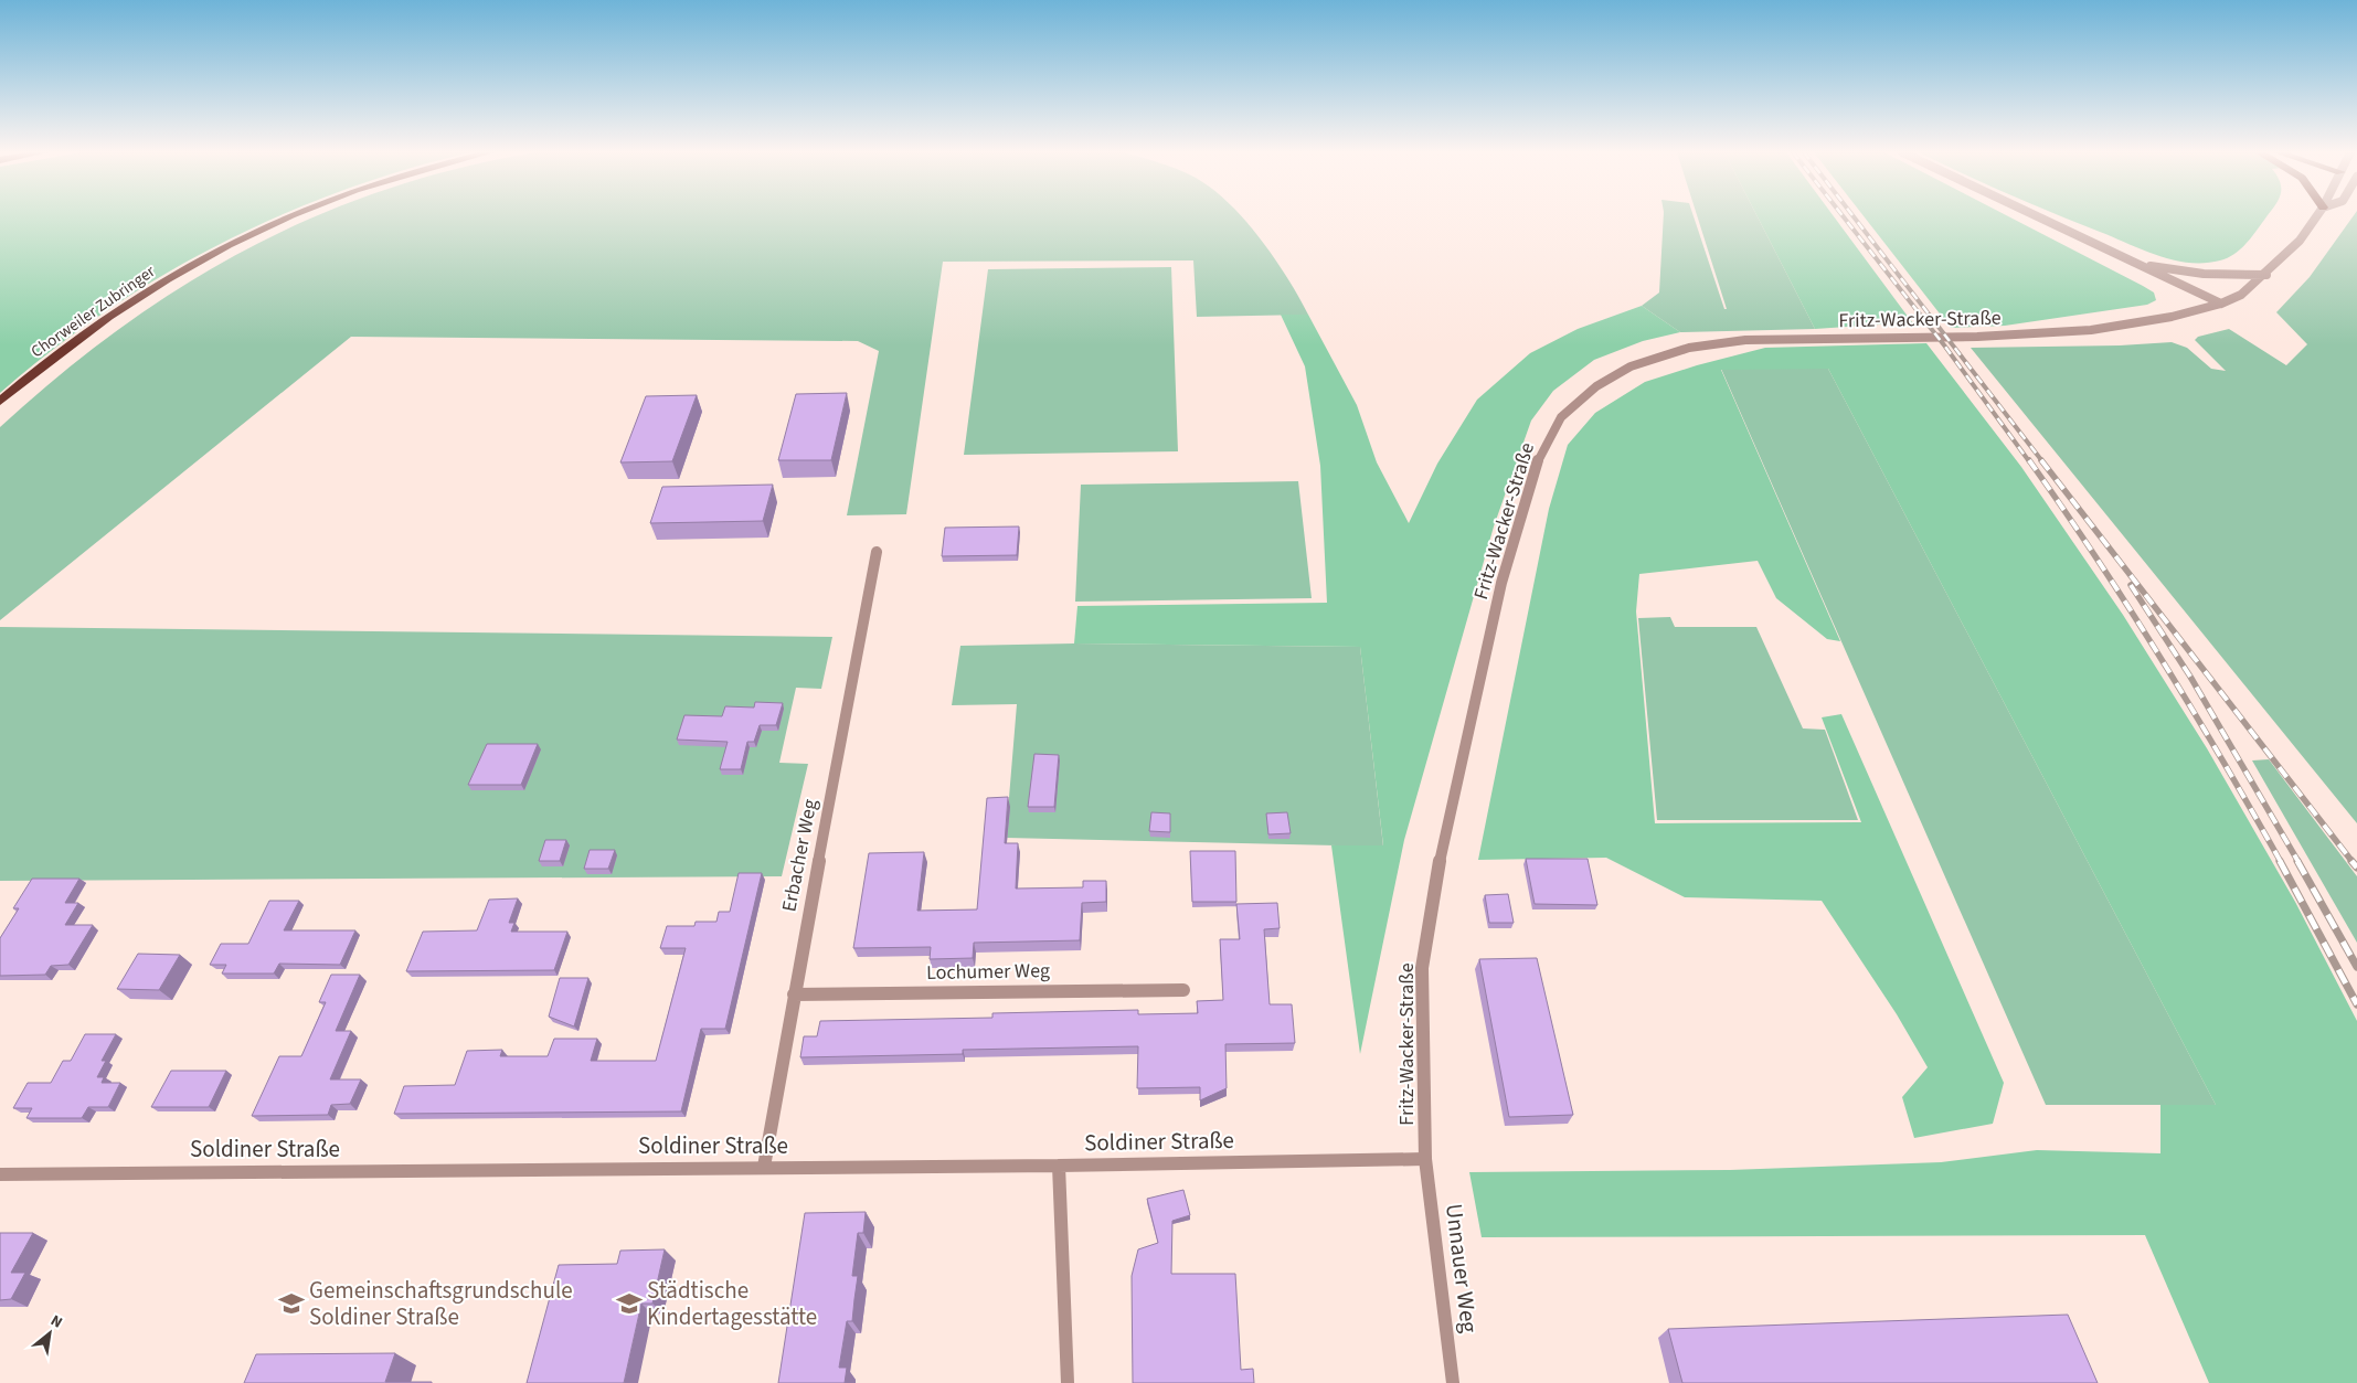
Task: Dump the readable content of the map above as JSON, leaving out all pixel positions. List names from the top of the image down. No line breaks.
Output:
{"streets":{"highway":["Chorweiler Zubringer"],"street":["Fritz-Wacker-Straße","Erbacher Weg","Lochumer Weg","Soldiner Straße","Unnauer Weg"]},"crossings":[["Fritz-Wacker-Straße","Soldiner Straße"],["Fritz-Wacker-Straße","Unnauer Weg"],["Erbacher Weg","Lochumer Weg"],["Erbacher Weg","Soldiner Straße"],["Soldiner Straße","Unnauer Weg"]],"places":{"school or university":["Gemeinschaftsgrundschule Soldiner Straße","Städtische Kindertagesstätte"]},"north":"top right"}
